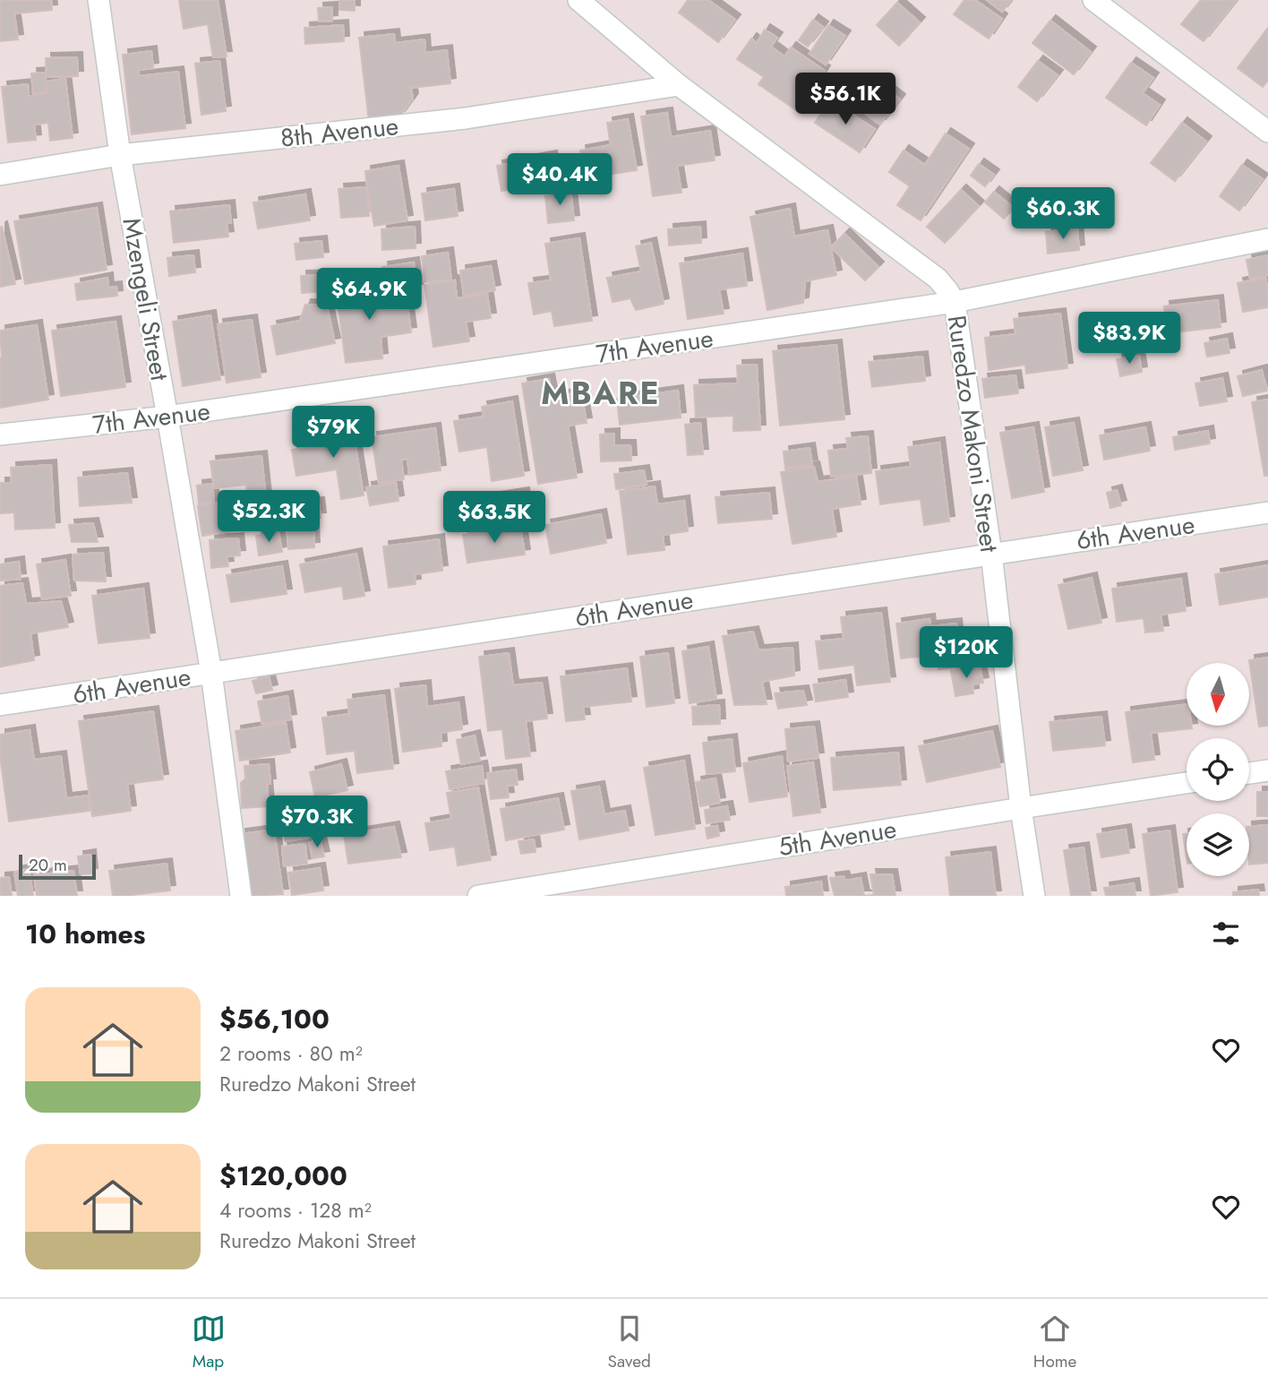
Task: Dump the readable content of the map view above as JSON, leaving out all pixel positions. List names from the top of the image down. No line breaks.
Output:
{"streets":{"street":["8th Avenue","Mzengeli Street","7th Avenue","Ruredzo Makoni Street","6th Avenue","5th Avenue"]},"crossings":[["8th Avenue","Mzengeli Street"],["8th Avenue","Ruredzo Makoni Street"],["Mzengeli Street","7th Avenue"],["Mzengeli Street","6th Avenue"],["7th Avenue","Ruredzo Makoni Street"],["Ruredzo Makoni Street","6th Avenue"],["Ruredzo Makoni Street","5th Avenue"]],"districts":["MBARE"],"scale_bar":"20 m","north":"bottom","page":{"price":["$56.1K","$40.4K","$60.3K","$64.9K","$83.9K","$79K","$52.3K","$63.5K","$120K","$70.3K"],"scale":"20 m","heading":"10 homes","list":[{"name":"$56,100","note":"2 rooms · 80 m² · Ruredzo Makoni Street"},{"name":"$120,000","note":"4 rooms · 128 m² · Ruredzo Makoni Street"}],"tabs":["Map","Saved","Home"]}}
